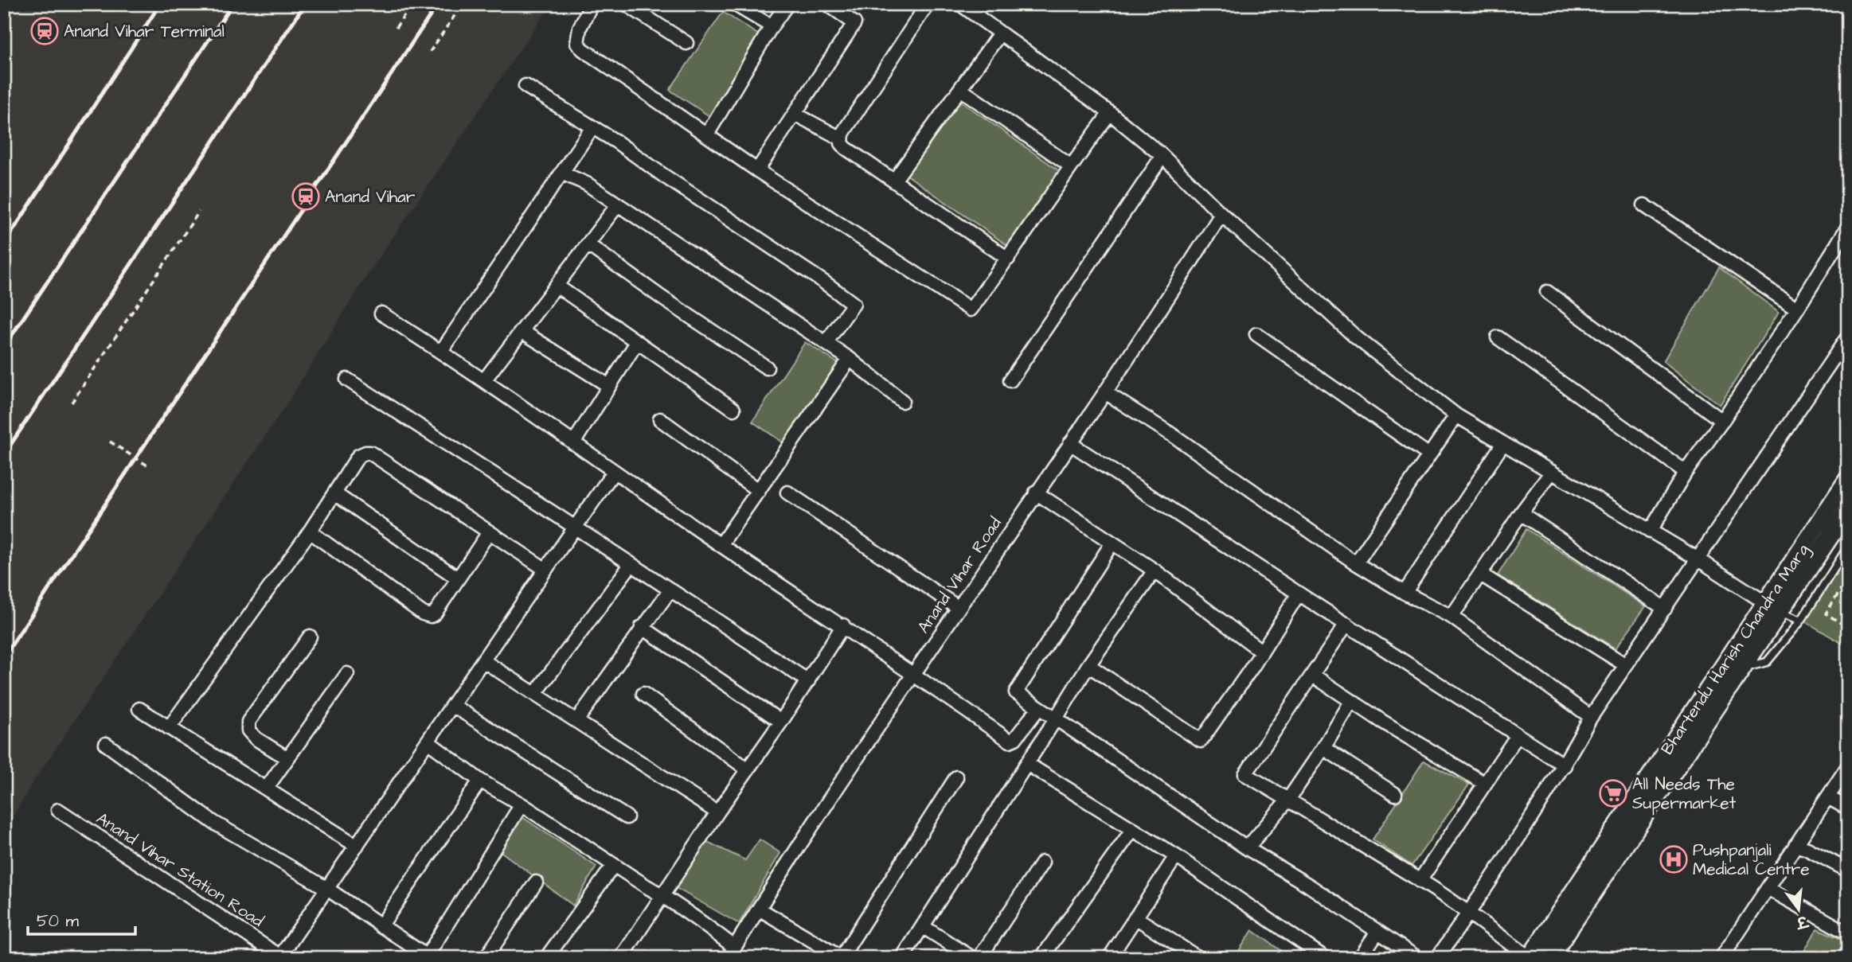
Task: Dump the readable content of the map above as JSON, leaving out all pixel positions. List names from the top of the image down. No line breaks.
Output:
{"streets":{"main road":["Bhartendu Harish Chandra Marg"],"street":["Anand Vihar Road","Anand Vihar Station Road"]},"places":{"station":["Anand Vihar Terminal","Anand Vihar"],"supermarket":["All Needs The Supermarket"],"hospital":["Pushpanjali Medical Centre"]},"scale_bar":"50 m","north":"bottom"}
